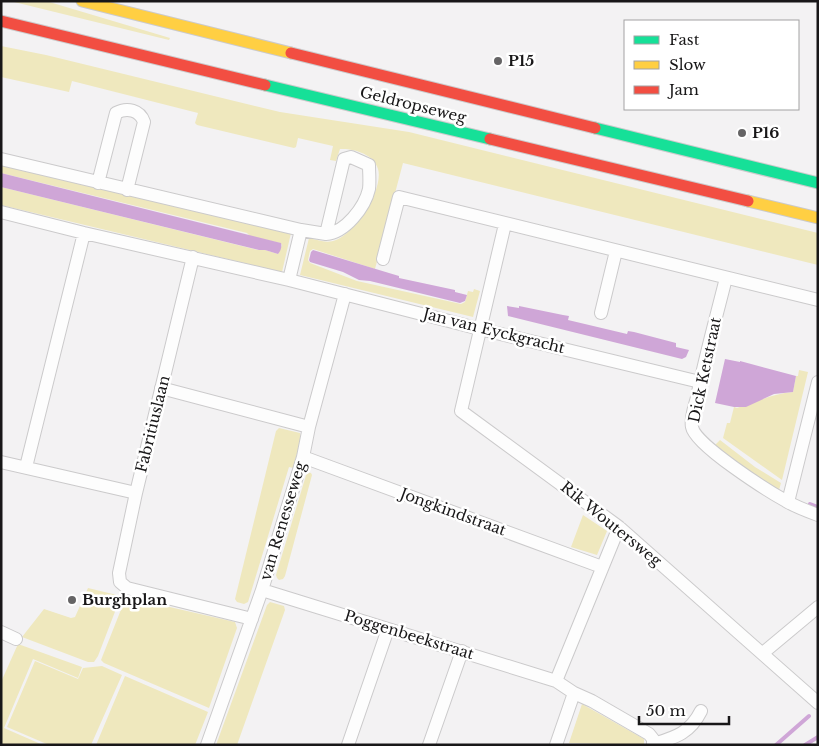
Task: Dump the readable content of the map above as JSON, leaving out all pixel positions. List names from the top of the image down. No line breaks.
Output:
{"streets":{"main road":["Geldropseweg"],"street":["Jan van Eyckgracht","Dick Ketstraat","Fabritiuslaan","Jongkindstraat","van Renesseweg","Rik Woutersweg","Poggenbeekstraat"]},"crossings":[["Jan van Eyckgracht","Dick Ketstraat"],["Jan van Eyckgracht","Fabritiuslaan"],["Jan van Eyckgracht","van Renesseweg"],["Jan van Eyckgracht","Rik Woutersweg"],["Fabritiuslaan","van Renesseweg"],["Jongkindstraat","van Renesseweg"],["van Renesseweg","Poggenbeekstraat"]],"places":["P15","P16","Burghplan"],"legend":["Fast","Slow","Jam"],"scale_bar":"50 m"}
